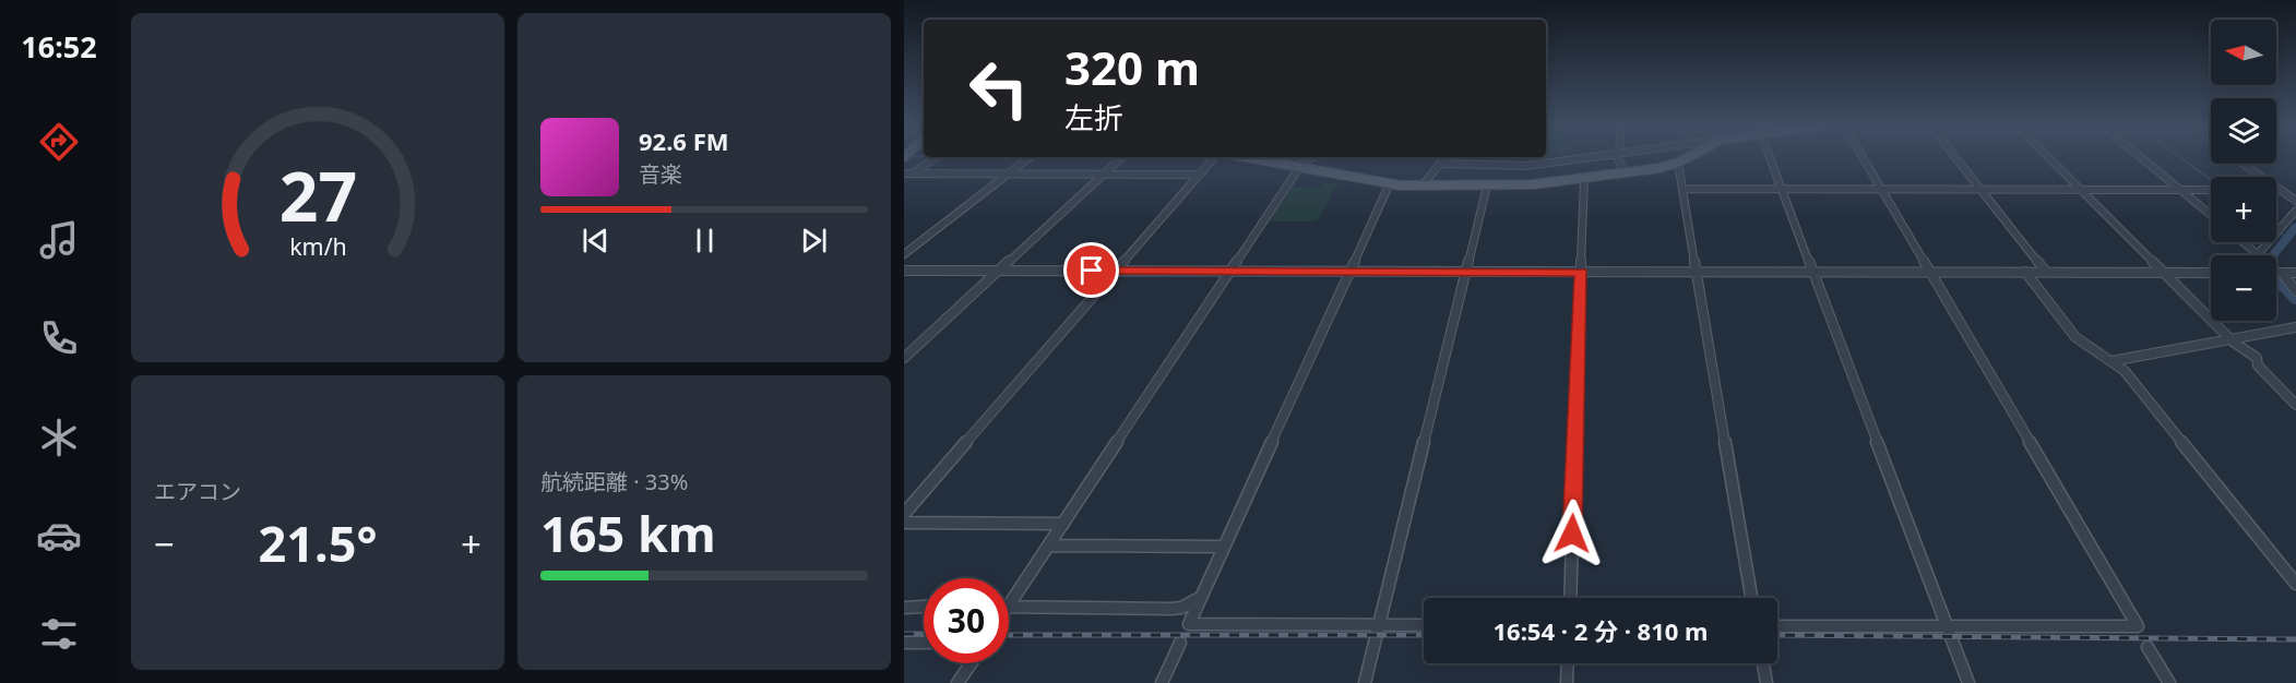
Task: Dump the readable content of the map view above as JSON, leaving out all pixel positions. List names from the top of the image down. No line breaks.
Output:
{"north":"left","page":{"tabs":"16:52","map_buttons":["+","−"],"turn":["320 m","左折"],"song":["92.6 FM","音楽"],"tile":["エアコン",["航続距離 · 33%","165 km"]],"heat":["−","21.5°","+"],"limit":"30","trip":"16:54 · 2 分 · 810 m","gauge":["27","km/h"]}}
